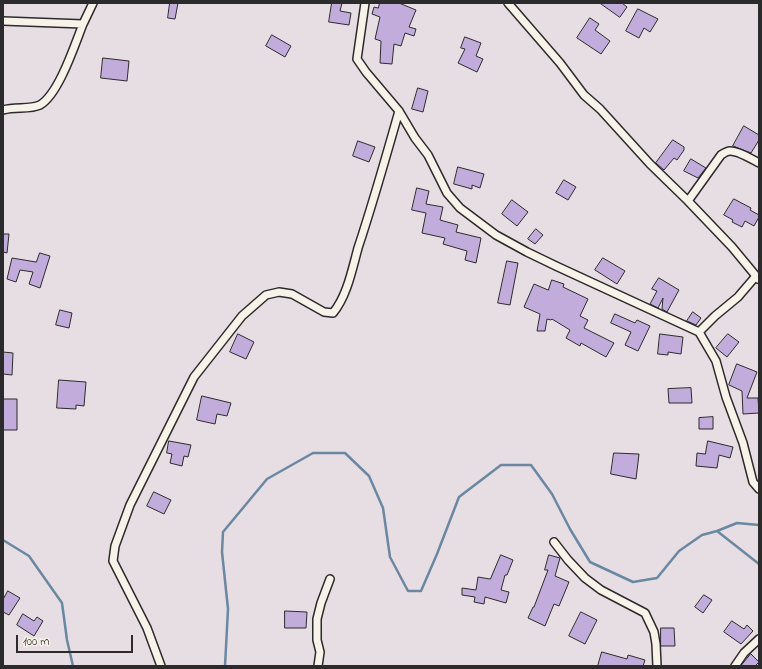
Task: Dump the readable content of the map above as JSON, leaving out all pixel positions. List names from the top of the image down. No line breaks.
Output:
{"scale_bar":"100 m"}
